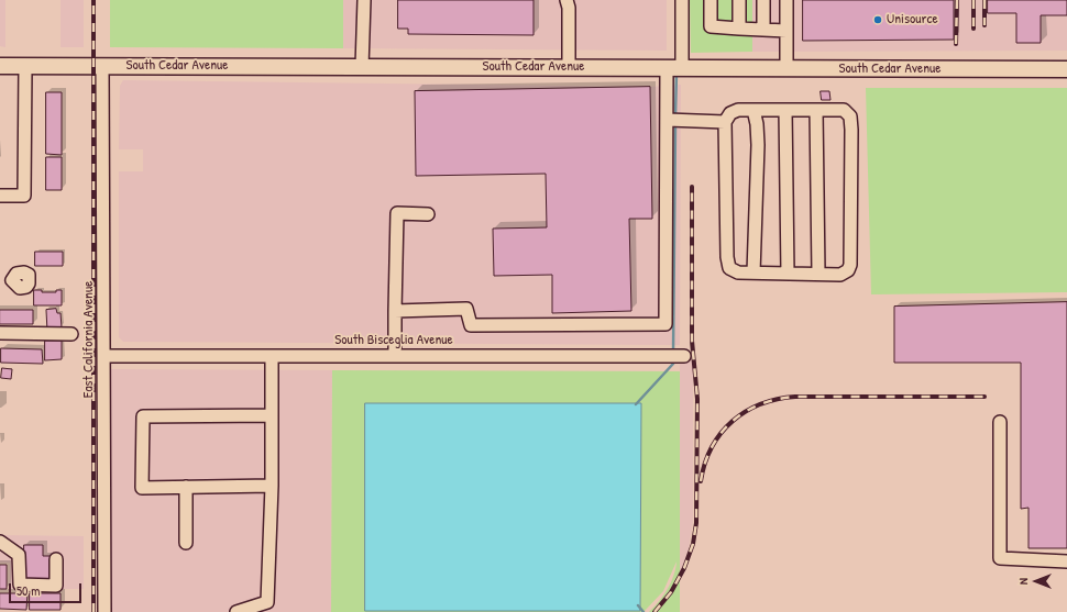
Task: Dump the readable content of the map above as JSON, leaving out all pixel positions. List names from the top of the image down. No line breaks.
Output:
{"streets":{"main road":["South Cedar Avenue"],"street":["East California Avenue","South Bisceglia Avenue"]},"crossings":[["South Cedar Avenue","East California Avenue"],["East California Avenue","South Bisceglia Avenue"]],"places":["Unisource"],"scale_bar":"50 m","north":"left"}
